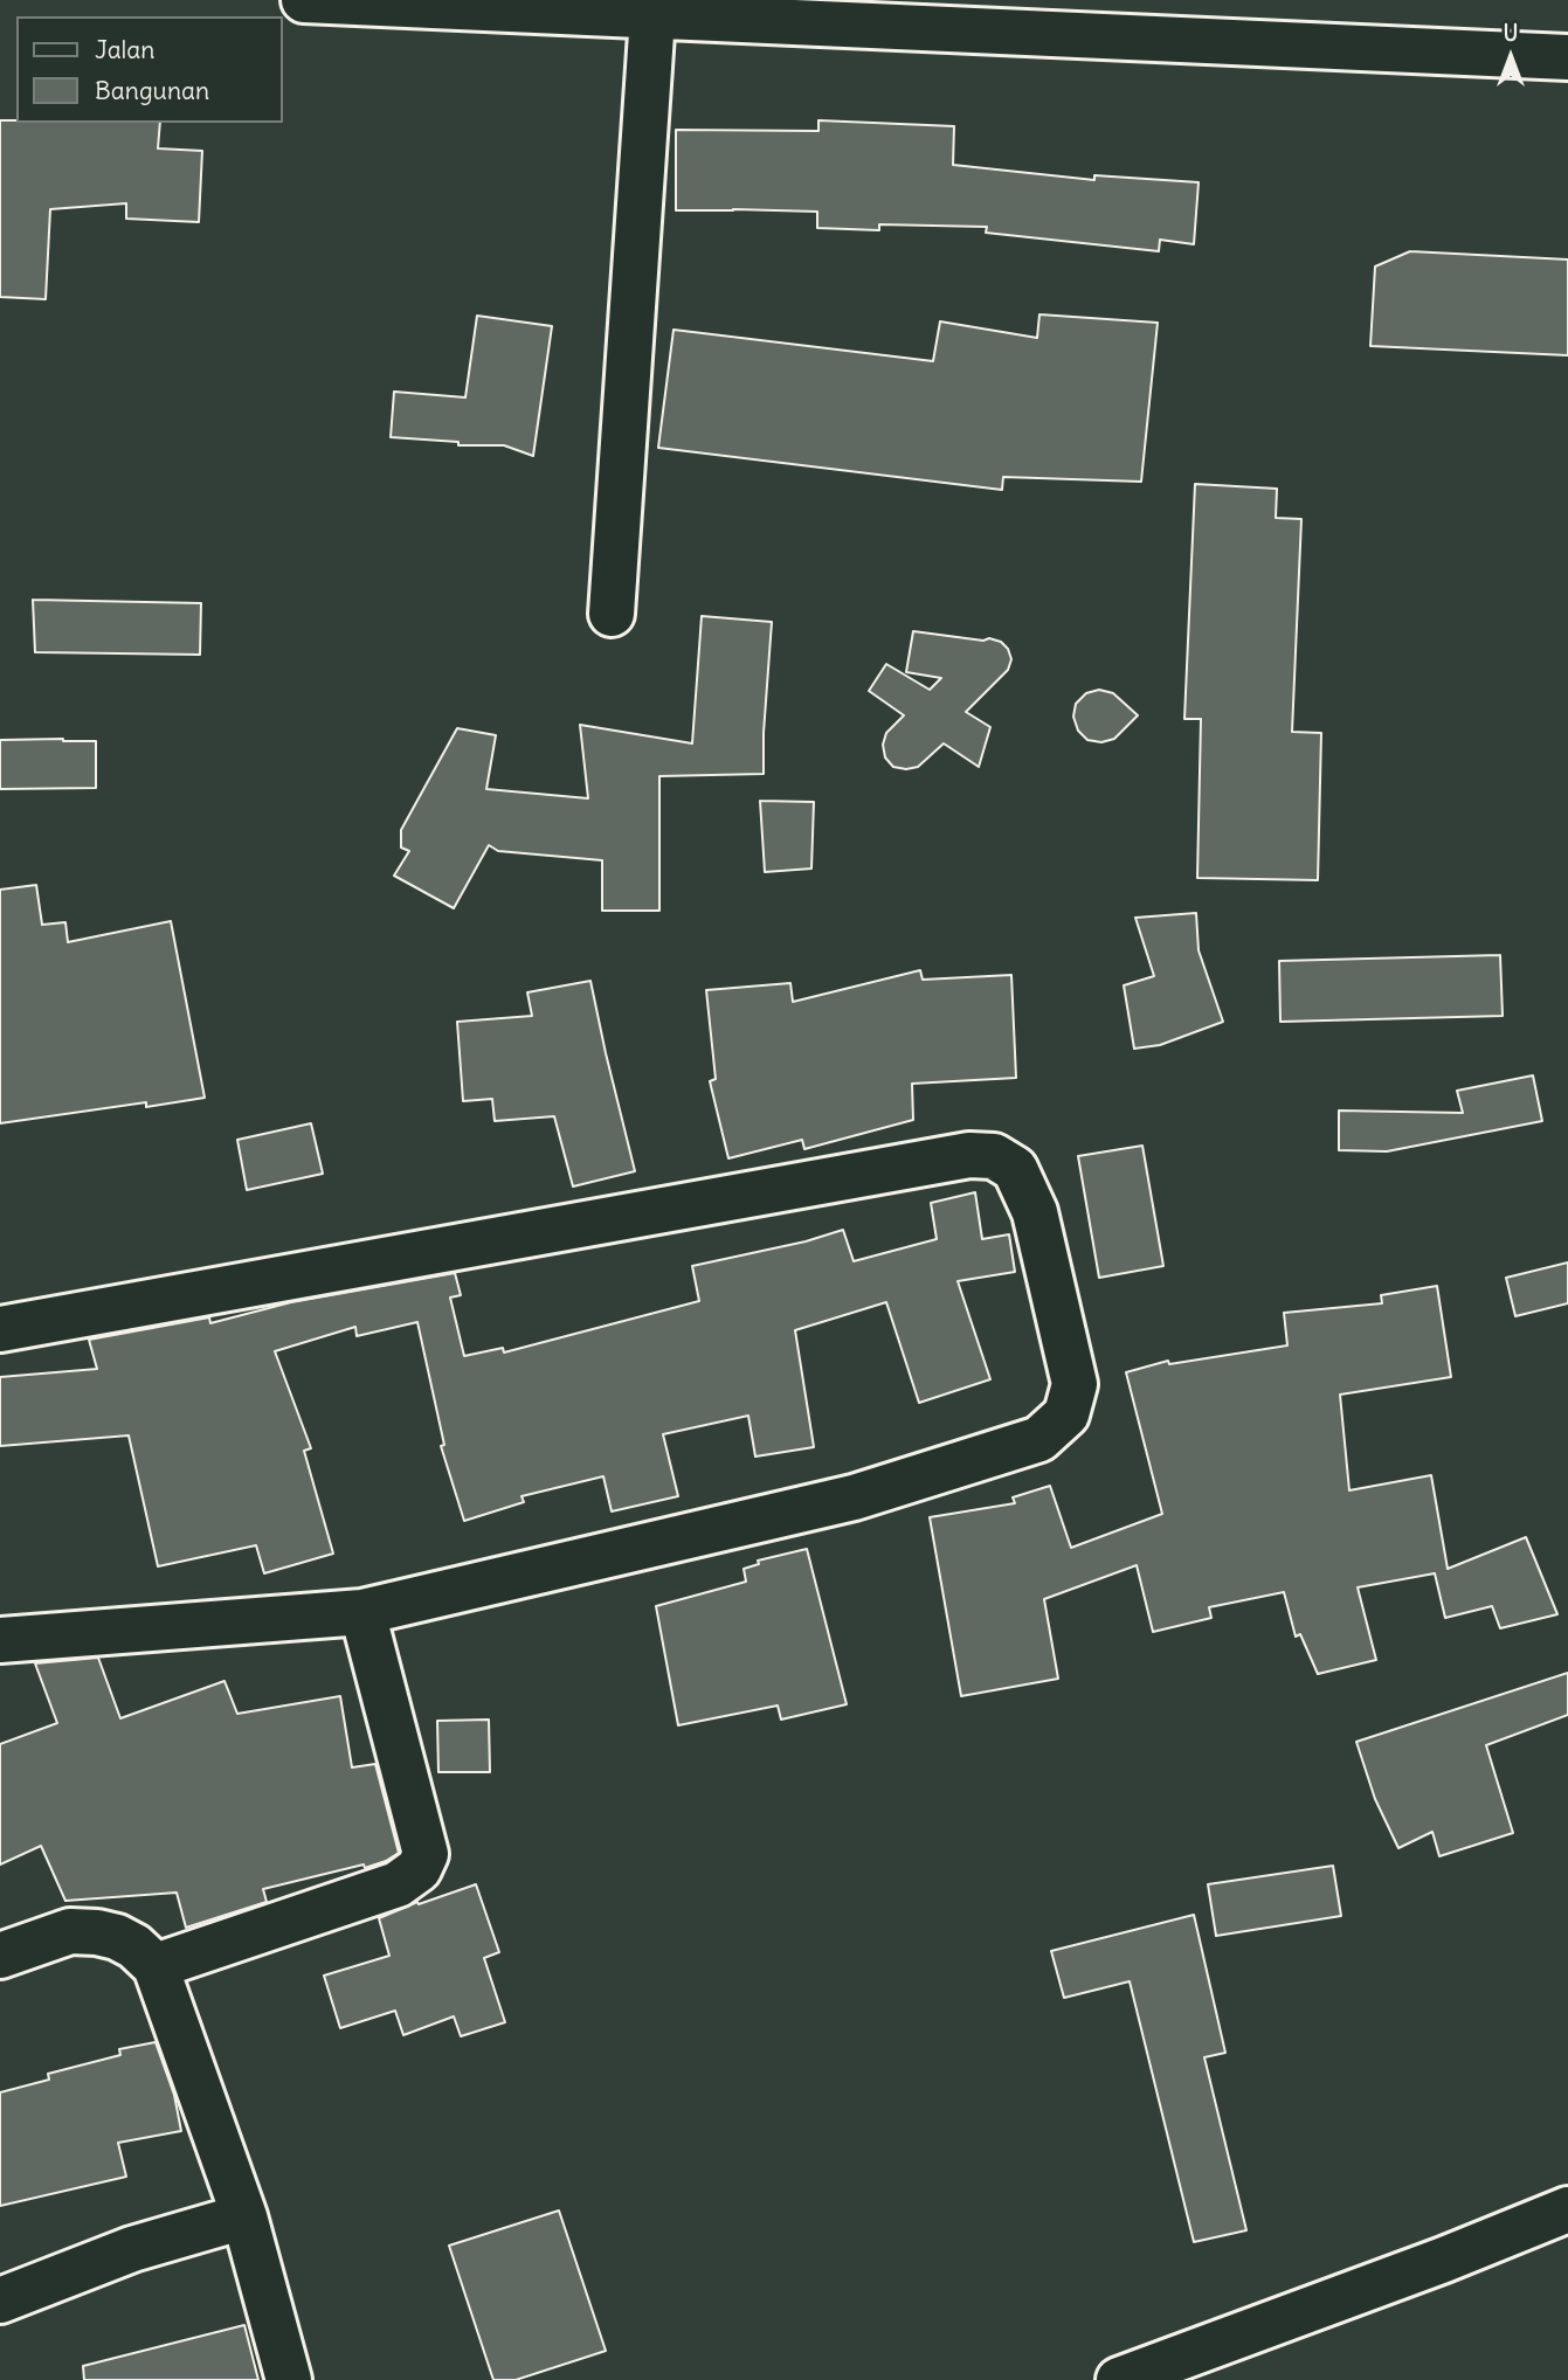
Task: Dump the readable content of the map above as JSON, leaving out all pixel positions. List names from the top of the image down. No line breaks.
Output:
{"legend":["Jalan","Bangunan"],"north":"top"}
